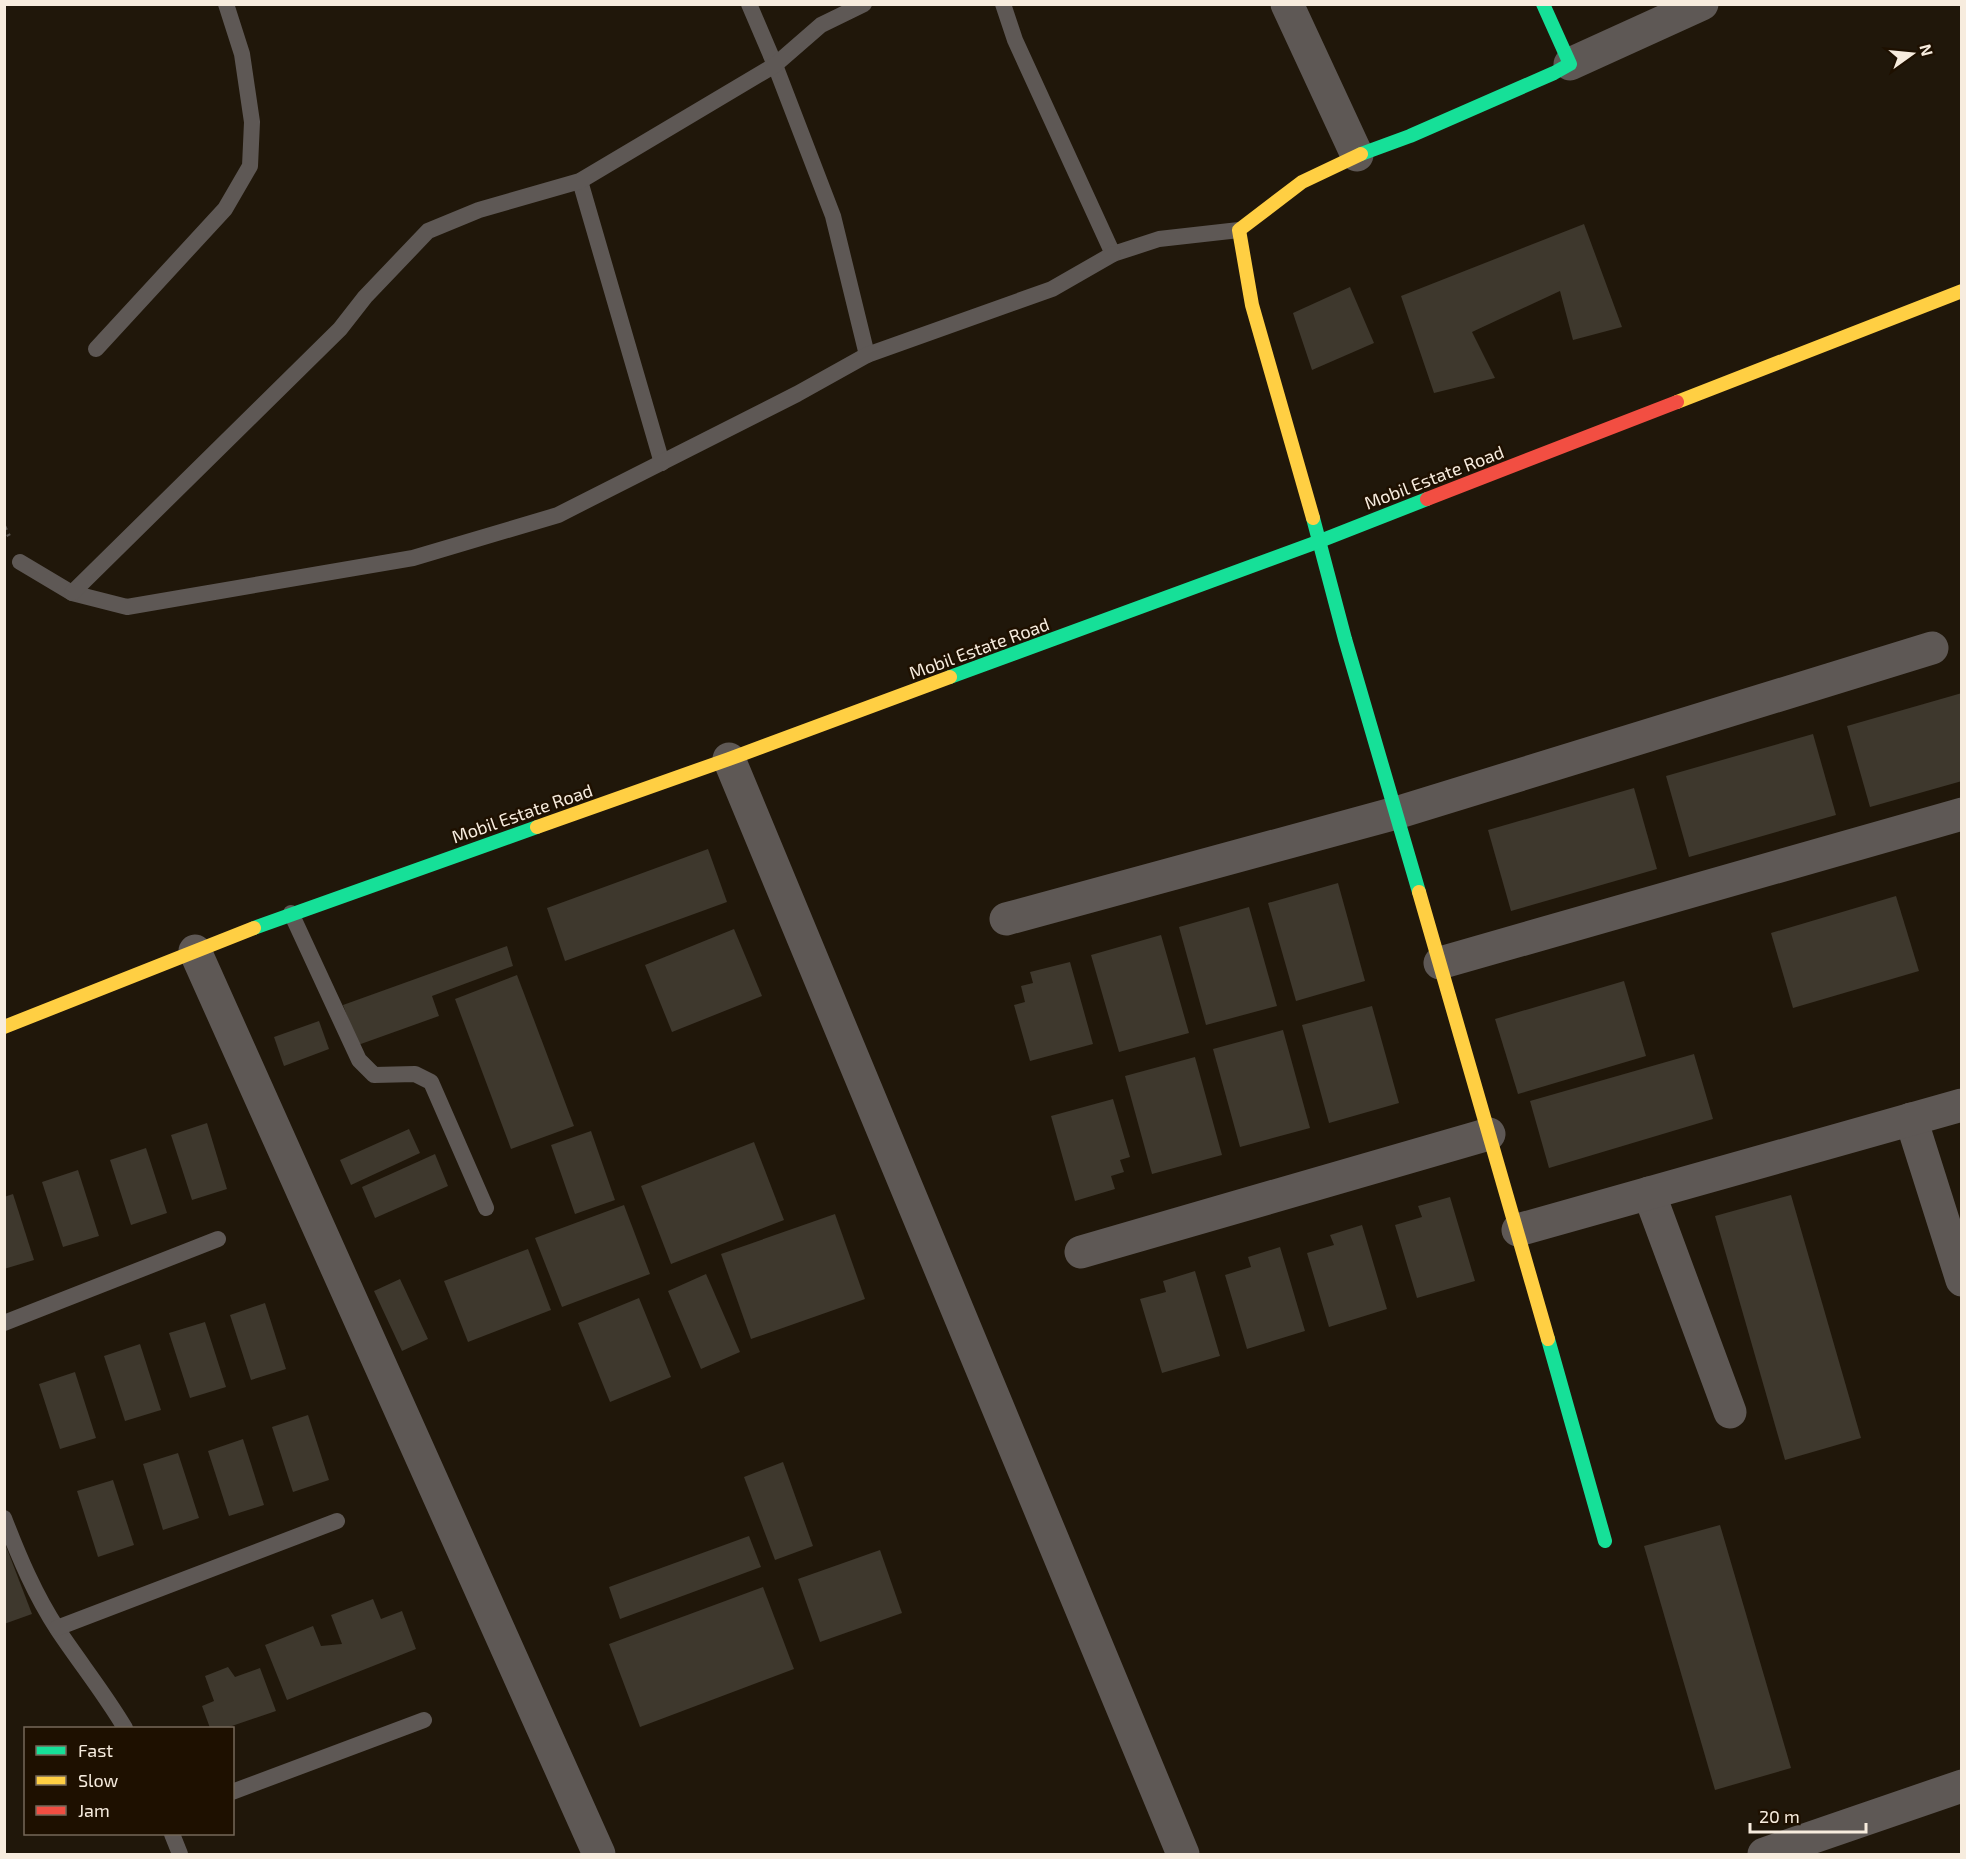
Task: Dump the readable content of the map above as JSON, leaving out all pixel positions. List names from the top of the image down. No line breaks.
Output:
{"streets":{"main road":["Mobil Estate Road"]},"legend":["Fast","Slow","Jam"],"scale_bar":"20 m","north":"right"}
